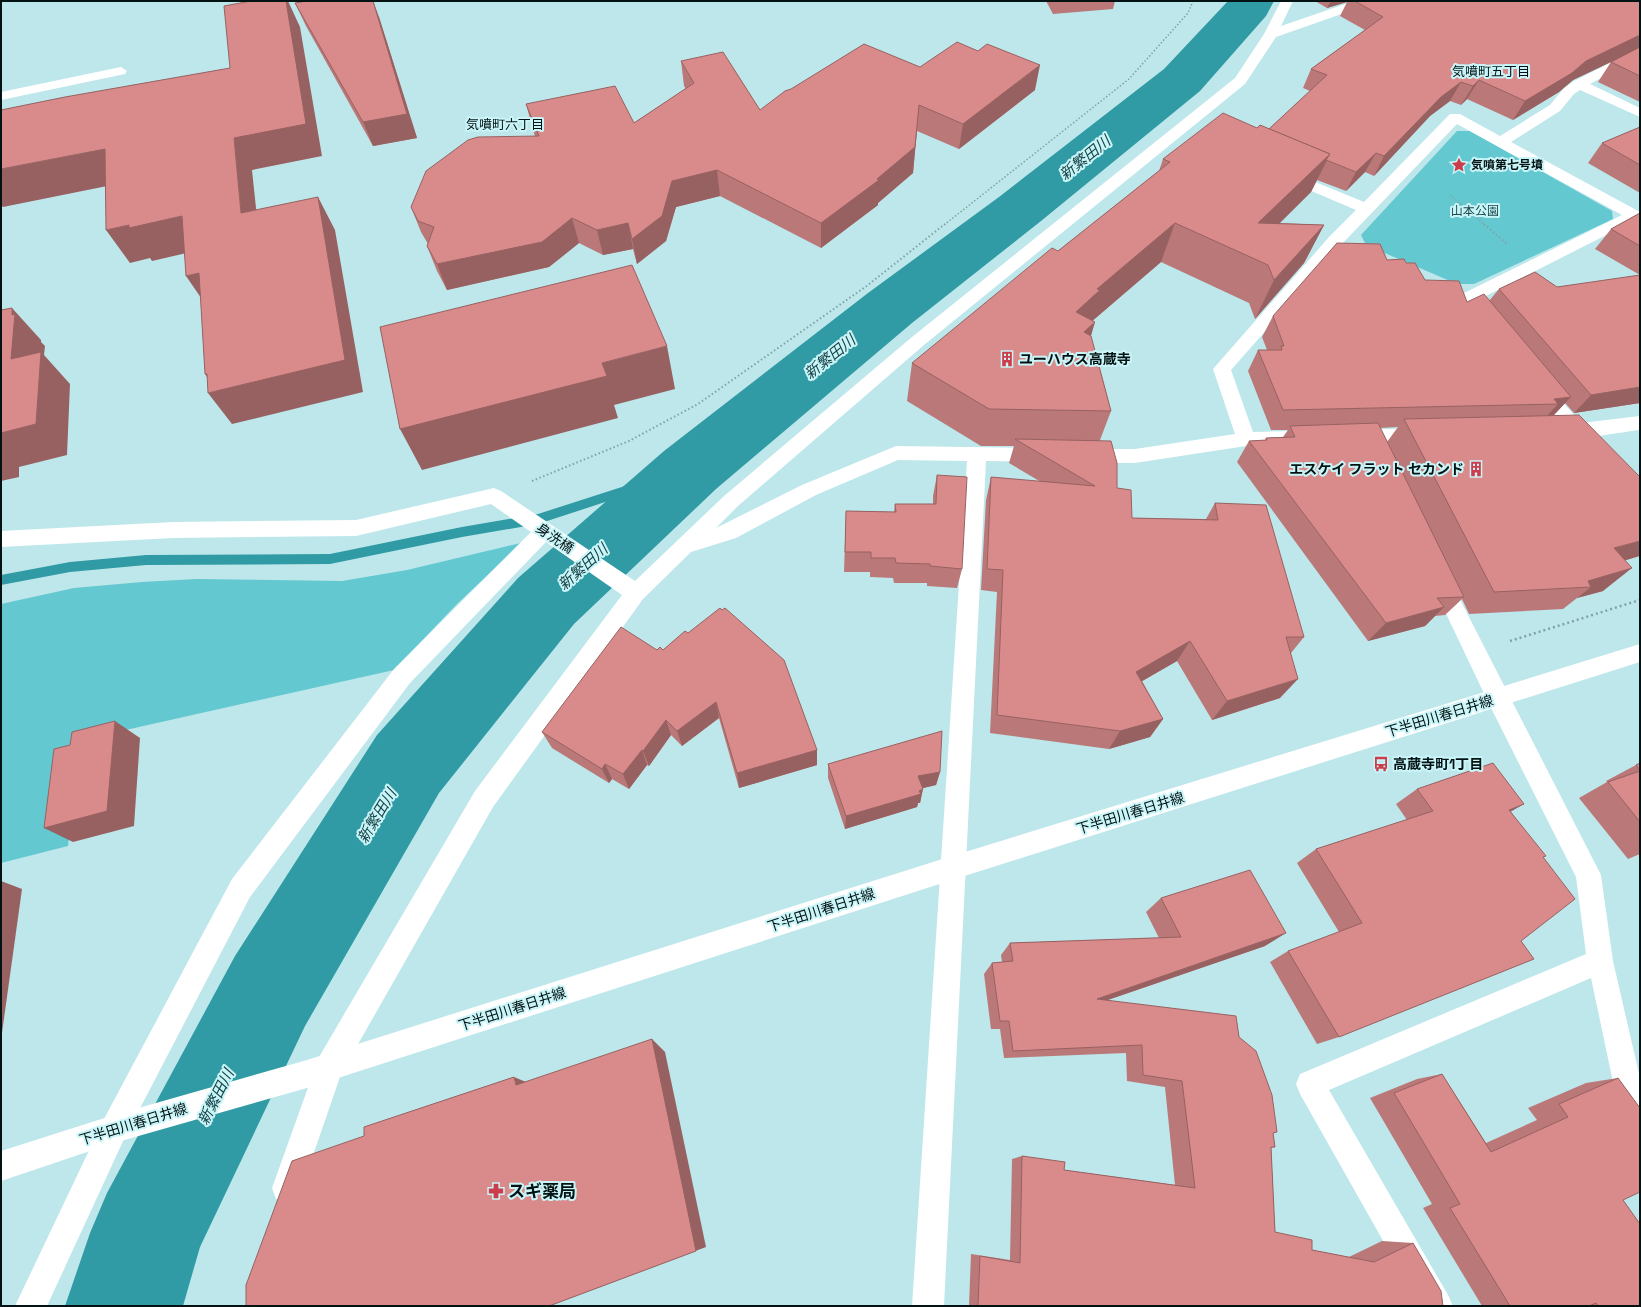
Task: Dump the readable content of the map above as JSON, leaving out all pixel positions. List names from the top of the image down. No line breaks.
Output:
{"streets":{"street":["身洗橋","下半田川春日井線"]},"districts":["気噴町五丁目","気噴町六丁目"],"water":["新繁田川"],"parks":["山本公園"],"places":{"place":["気噴第七号墳"],"building":["ユーハウス高蔵寺","エスケイ フラット セカンド"],"bus stop":["高蔵寺町1丁目"],"pharmacy":["スギ薬局"]}}
